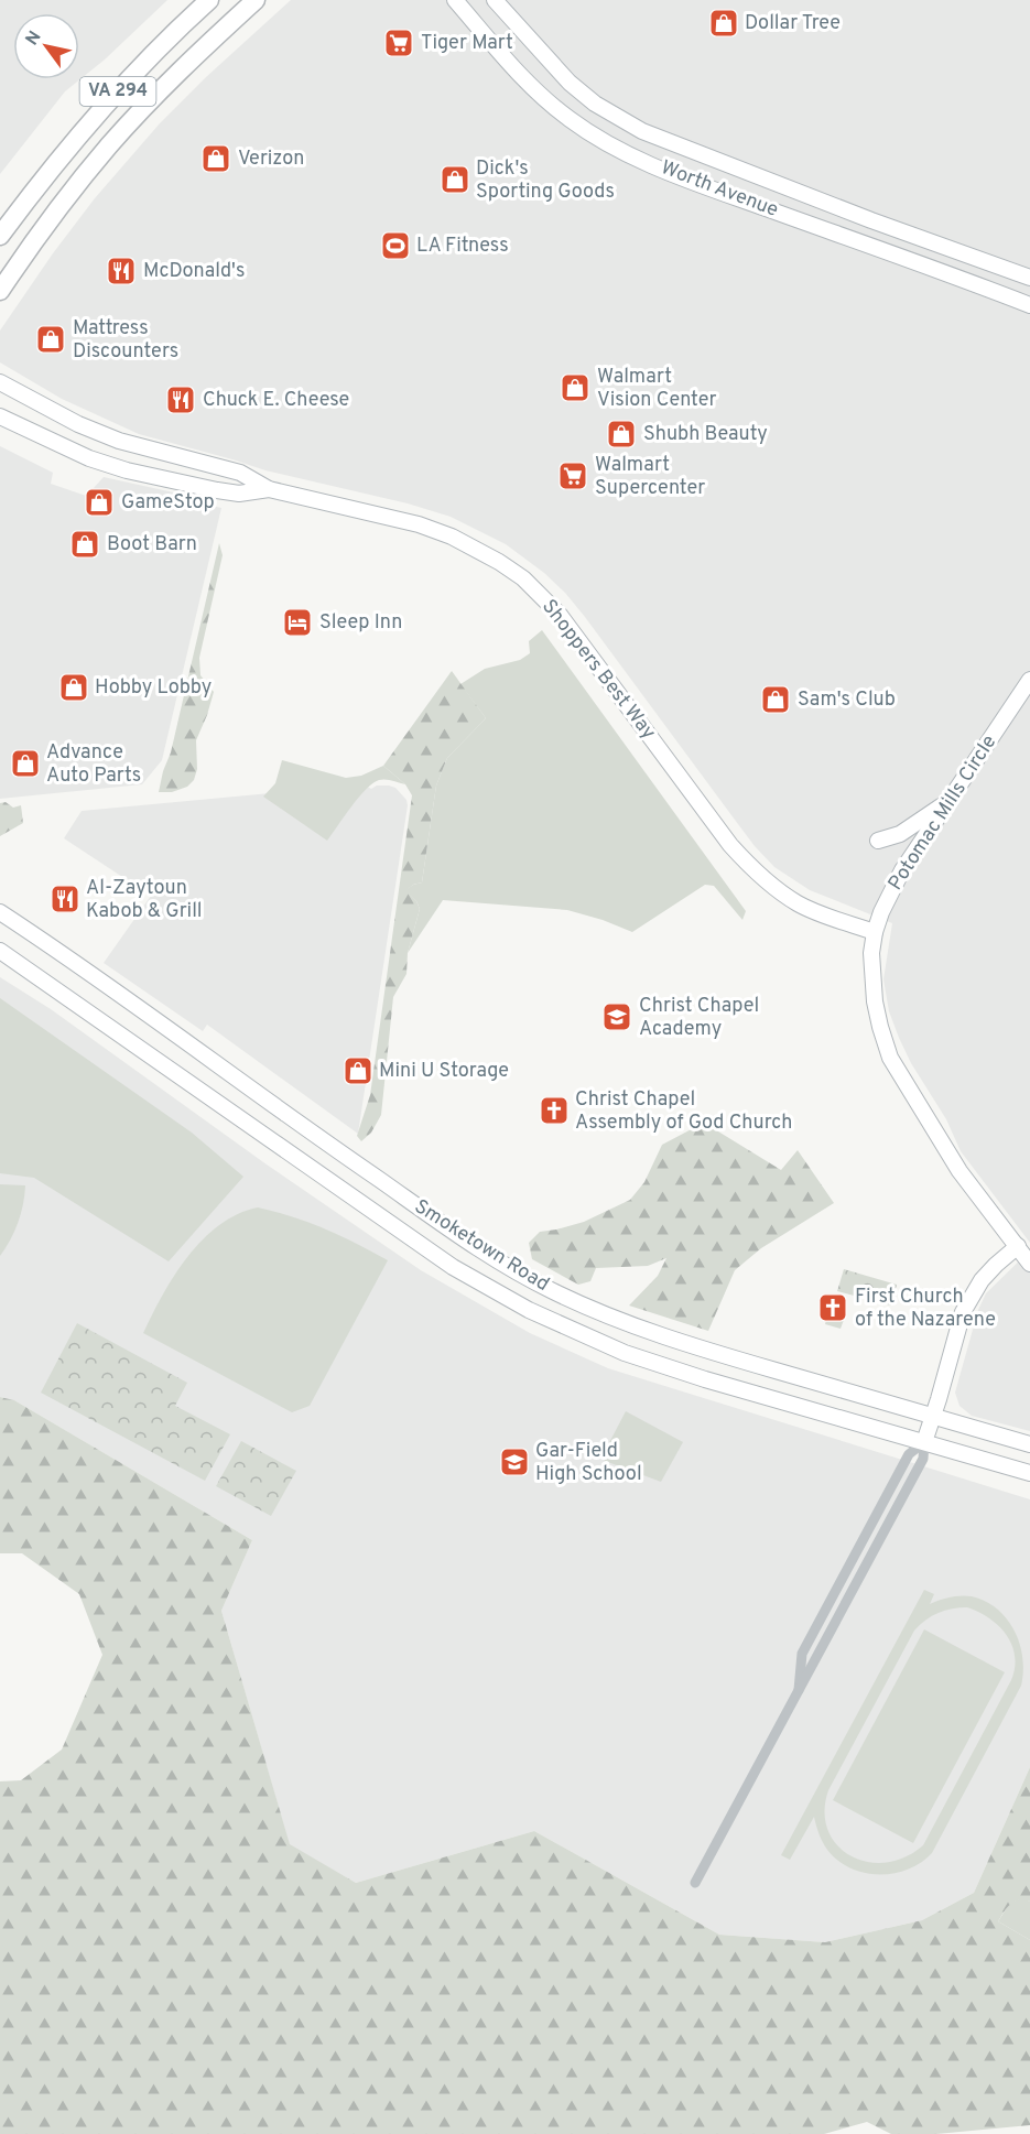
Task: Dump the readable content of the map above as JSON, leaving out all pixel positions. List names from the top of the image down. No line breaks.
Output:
{"streets":{"highway":["VA 294"],"street":["Worth Avenue","Shoppers Best Way","Potomac Mills Circle","Smoketown Road"]},"crossings":[["Shoppers Best Way","Potomac Mills Circle"]],"places":{"shop":["Dollar Tree","Verizon","Dick's Sporting Goods","Mattress Discounters","Walmart Vision Center","Shubh Beauty","GameStop","Boot Barn","Hobby Lobby","Sam's Club","Advance Auto Parts","Mini U Storage"],"supermarket":["Tiger Mart","Walmart Supercenter"],"sports":["LA Fitness"],"restaurant":["McDonald's","Chuck E. Cheese","Al-Zaytoun Kabob & Grill"],"hotel":["Sleep Inn"],"school or university":["Christ Chapel Academy","Gar-Field High School"],"church":["Christ Chapel Assembly of God Church","First Church of the Nazarene"]},"north":"top left"}
